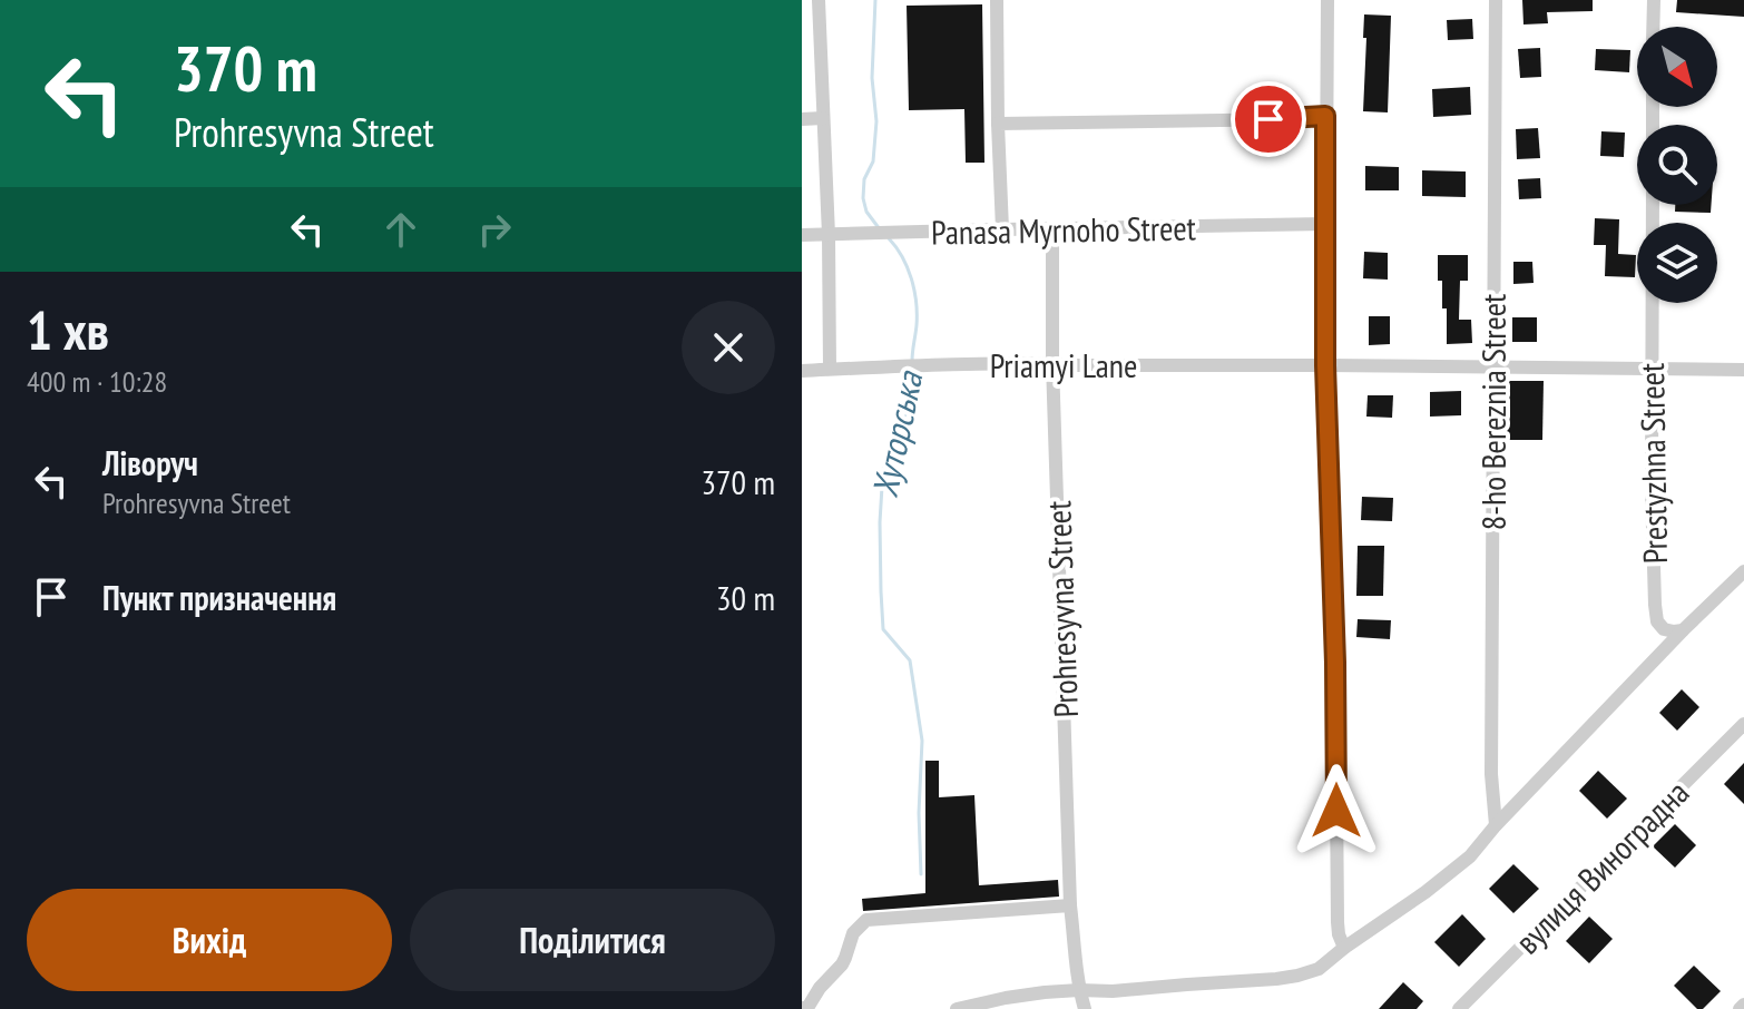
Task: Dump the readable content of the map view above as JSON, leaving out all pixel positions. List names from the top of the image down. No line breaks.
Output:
{"streets":{"street":["Panasa Myrnoho Street","Priamyi Lane","8-ho Bereznia Street","Prestyzhna Street","Prohresyvna Street","вулиця Виноградна"]},"crossings":[["Panasa Myrnoho Street","Prohresyvna Street"],["Priamyi Lane","8-ho Bereznia Street"],["Priamyi Lane","Prestyzhna Street"],["Priamyi Lane","Prohresyvna Street"]],"water":["Хуторська"],"north":"bottom right","page":{"turn":["370 m","Prohresyvna Street"],"heading":["1 хв","400 m · 10:28"],"list":[{"name":"Ліворуч","note":"Prohresyvna Street","value":"370 m"},{"name":"Пункт призначення","value":"30 m"}],"buttons":["Вихід","Поділитися"]}}
